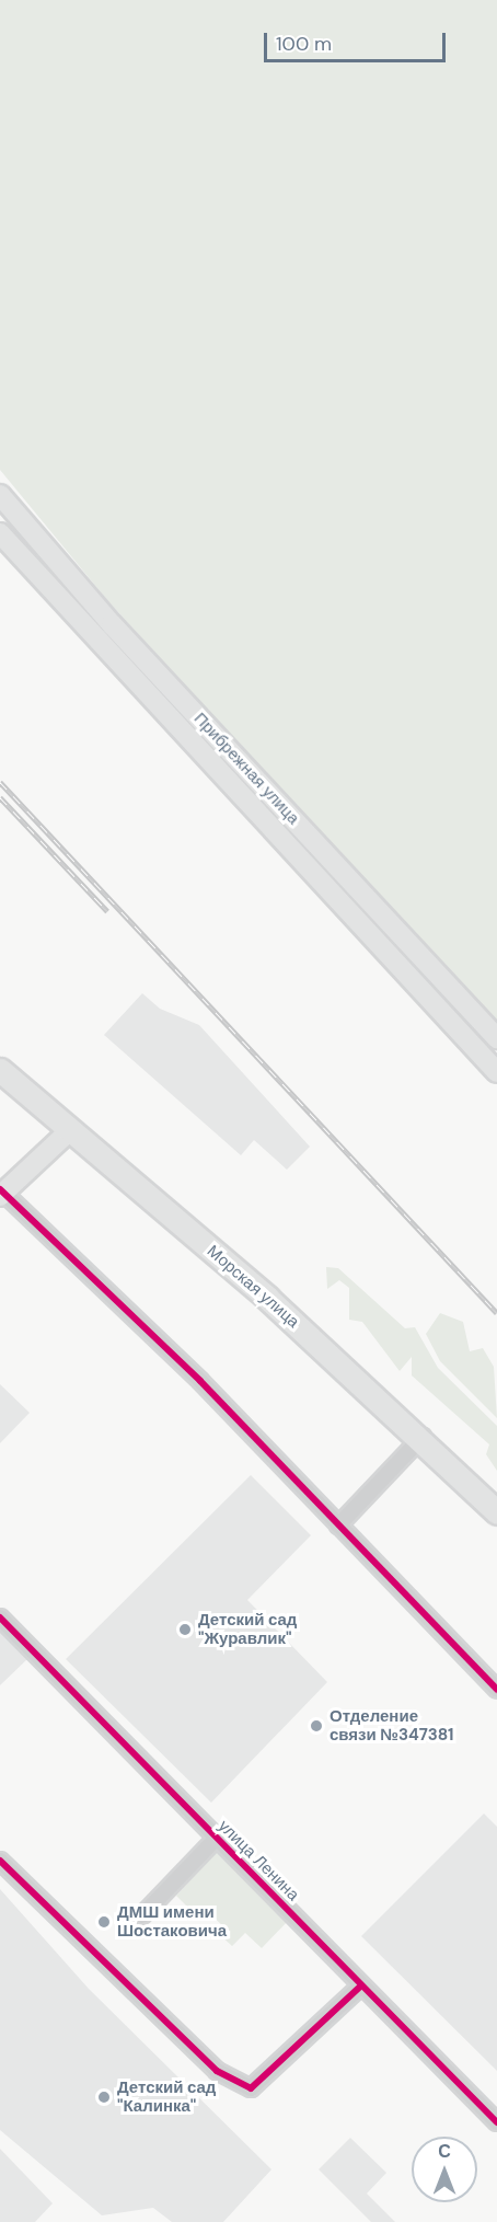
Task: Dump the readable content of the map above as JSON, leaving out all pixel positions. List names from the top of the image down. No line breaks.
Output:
{"streets":{"main road":["Прибрежная улица","Морская улица"],"street":["улица Ленина"]},"places":["Детский сад \"Журавлик\"","Отделение связи №347381","ДМШ имени Шостаковича","Детский сад \"Калинка\""],"scale_bar":"100 m","north":"top"}
